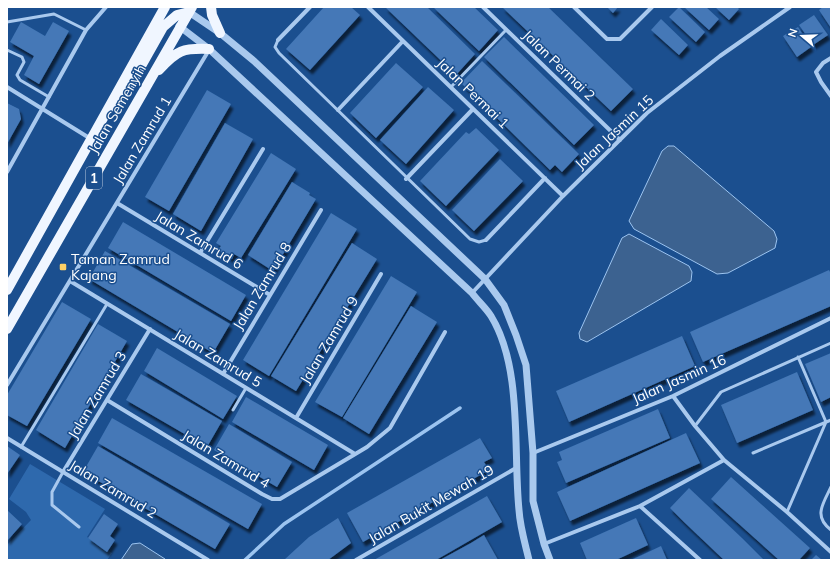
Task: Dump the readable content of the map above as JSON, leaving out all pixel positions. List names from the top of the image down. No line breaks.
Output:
{"streets":{"main road":["Jalan Semenyih","1"],"street":["Jalan Permai 2","Jalan Permai 1","Jalan Jasmin 15","Jalan Zamrud 1","Jalan Zamrud 6","Jalan Zamrud 8","Jalan Zamrud 9","Jalan Zamrud 5","Jalan Jasmin 16","Jalan Zamrud 3","Jalan Zamrud 4","Jalan Zamrud 2","Jalan Bukit Mewah 19"]},"crossings":[["Jalan Permai 2","Jalan Jasmin 15"],["Jalan Permai 1","Jalan Jasmin 15"],["Jalan Zamrud 1","Jalan Zamrud 6"],["Jalan Zamrud 1","Jalan Zamrud 5"],["Jalan Zamrud 6","Jalan Zamrud 8"],["Jalan Zamrud 8","Jalan Zamrud 5"],["Jalan Zamrud 9","Jalan Zamrud 5"],["Jalan Zamrud 5","Jalan Zamrud 3"],["Jalan Zamrud 5","Jalan Zamrud 4"],["Jalan Zamrud 3","Jalan Zamrud 4"],["Jalan Zamrud 3","Jalan Zamrud 2"]],"places":{"transit":["Taman Zamrud Kajang"]},"north":"left"}
